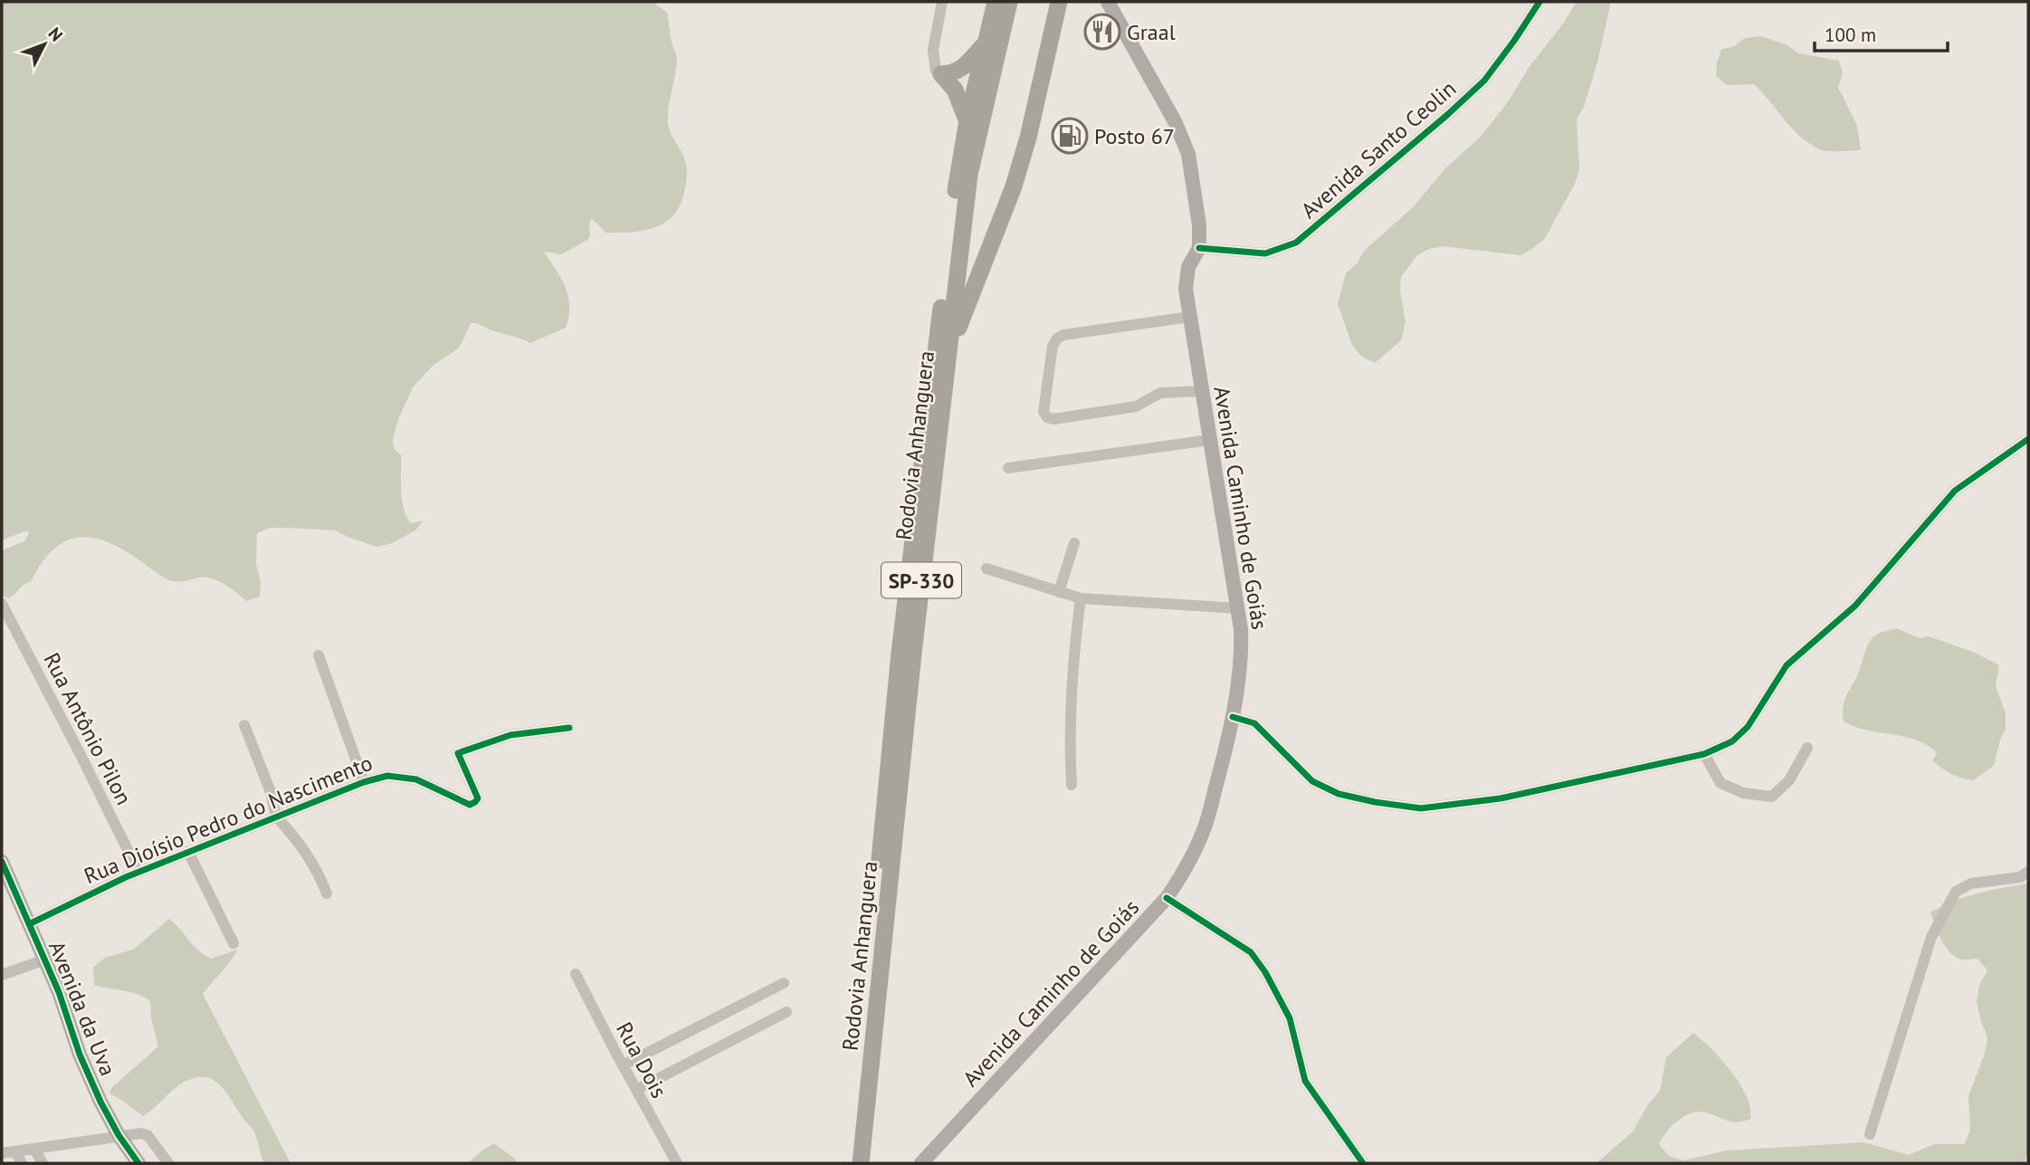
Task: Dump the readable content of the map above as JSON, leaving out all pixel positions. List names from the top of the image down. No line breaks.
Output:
{"streets":{"highway":["Rodovia Anhanguera","SP-330"],"main road":["Avenida Caminho de Goiás","Avenida da Uva"],"street":["Avenida Santo Ceolin","Rua Antônio Pilon","Rua Dioísio Pedro do Nascimento","Rua Dois"]},"crossings":[["Avenida Santo Ceolin","Avenida Caminho de Goiás"],["Rua Antônio Pilon","Rua Dioísio Pedro do Nascimento"],["Rua Dioísio Pedro do Nascimento","Avenida da Uva"]],"places":{"restaurant":["Graal"],"fuel station":["Posto 67"]},"scale_bar":"100 m","north":"top right"}
